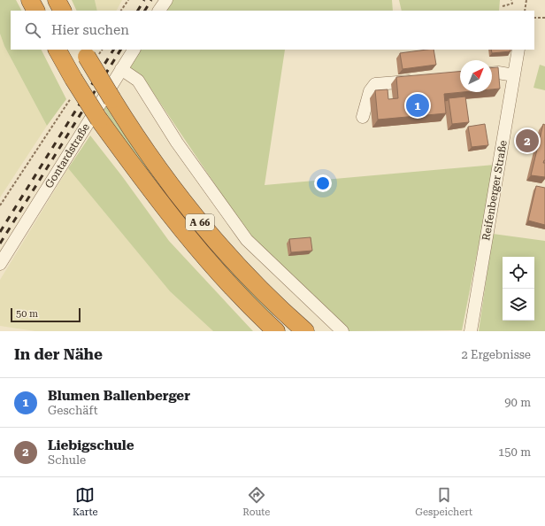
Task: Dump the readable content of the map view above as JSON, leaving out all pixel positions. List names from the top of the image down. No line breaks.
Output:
{"streets":{"highway":["A 66"],"street":["Gontardstraße","Reifenberger Straße"]},"scale_bar":"50 m","north":"top right","page":{"search":"Hier suchen","pins":["1","2"],"scale":"50 m","heading":["In der Nähe","2 Ergebnisse"],"list":[{"mark":"1","name":"Blumen Ballenberger","note":"Geschäft","value":"90 m"},{"mark":"2","name":"Liebigschule","note":"Schule","value":"150 m"}],"nav":["Karte","Route","Gespeichert"]}}
